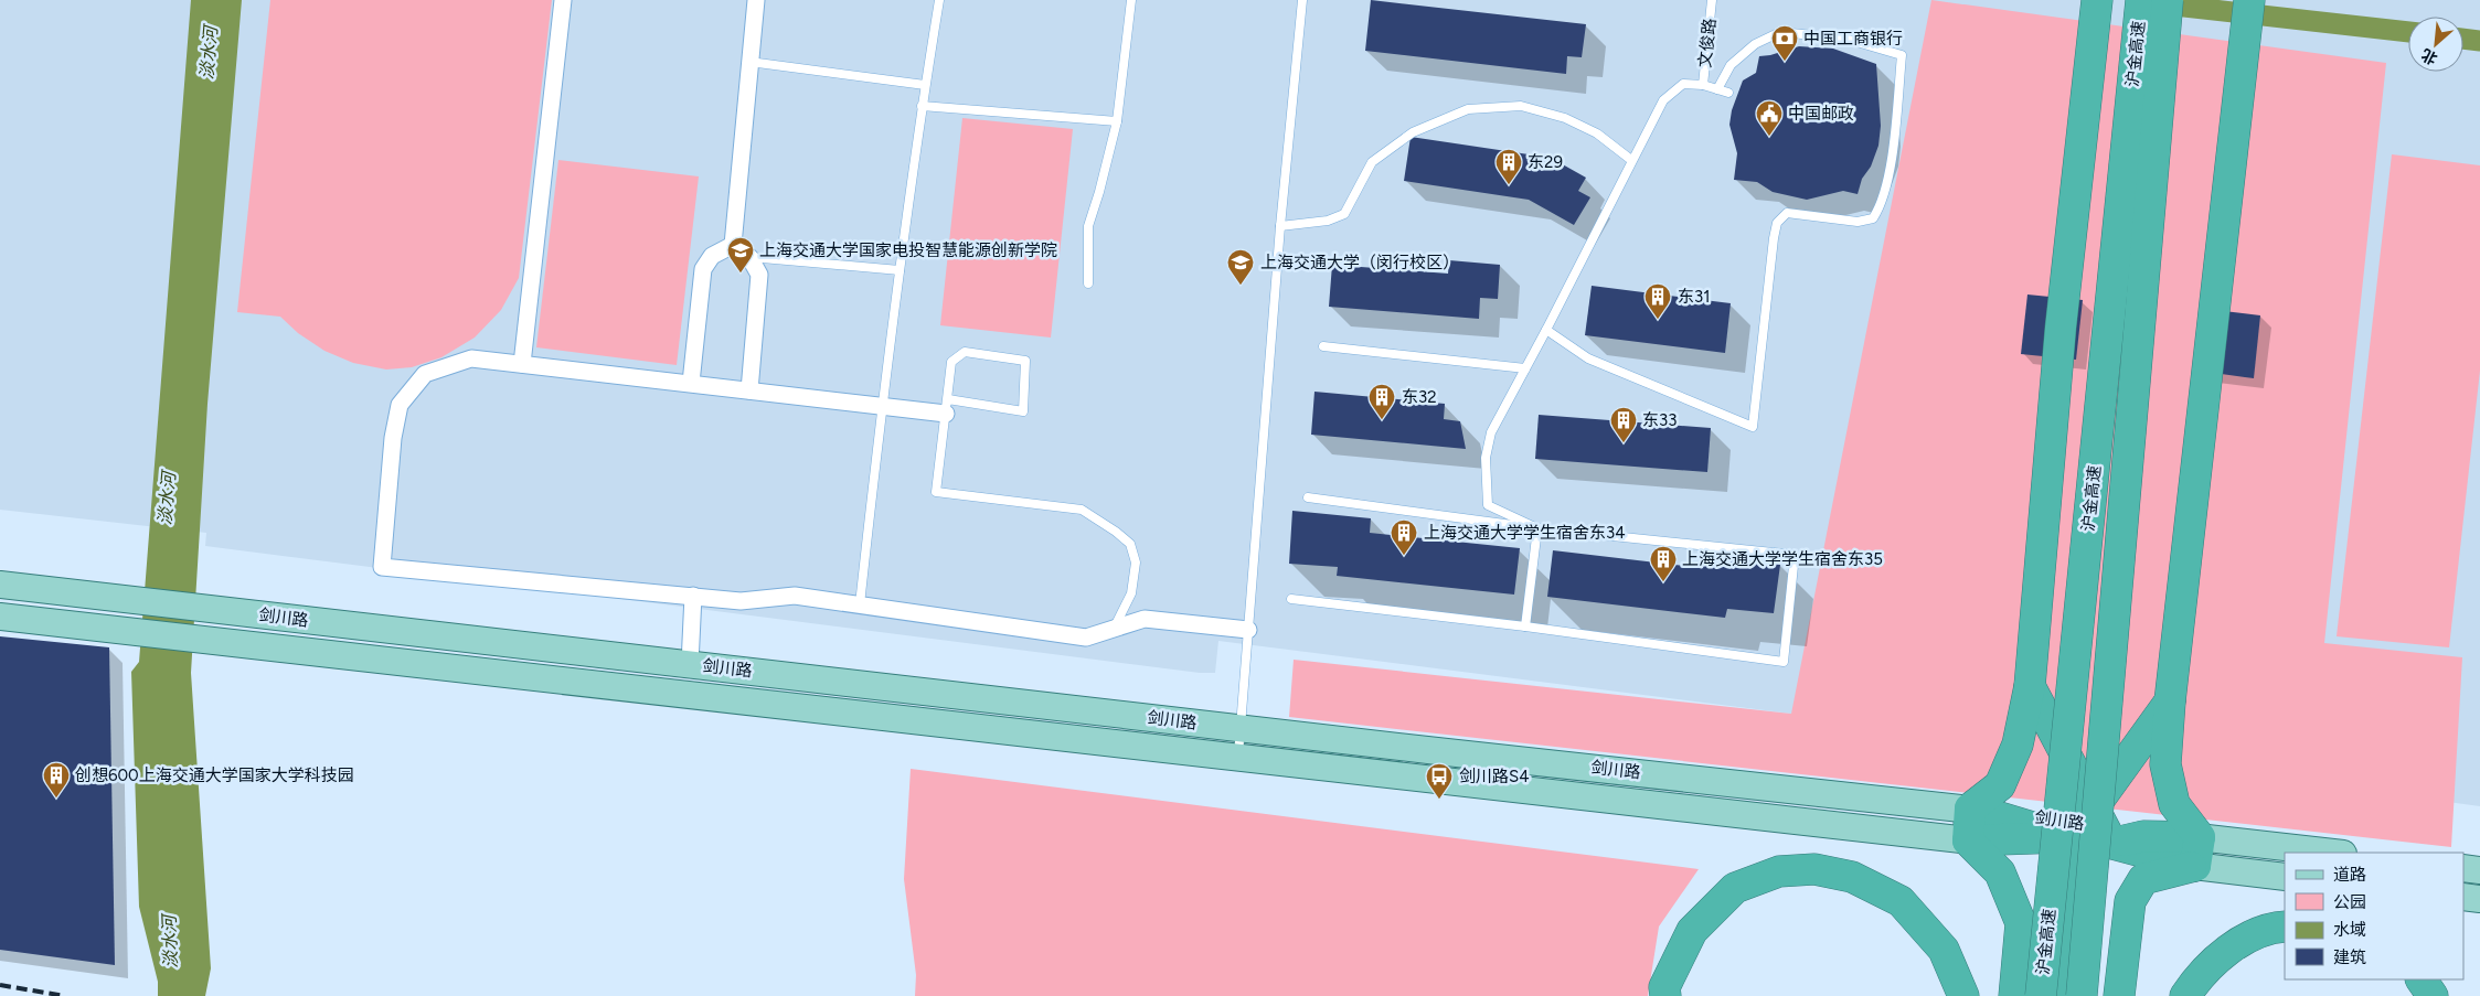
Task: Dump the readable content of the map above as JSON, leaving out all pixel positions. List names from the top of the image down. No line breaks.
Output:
{"streets":{"highway":["沪金高速"],"main road":["剑川路"],"lane":["文俊路"]},"water":["淡水河"],"places":{"bank":["中国工商银行"],"public building":["中国邮政"],"building":["东29","东31","东32","东33","上海交通大学学生宿舍东34","上海交通大学学生宿舍东35","创想600上海交通大学国家大学科技园"],"school or university":["上海交通大学国家电投智慧能源创新学院","上海交通大学（闵行校区）"],"bus stop":["剑川路S4"]},"legend":["道路","公园","水域","建筑"],"north":"bottom left"}
